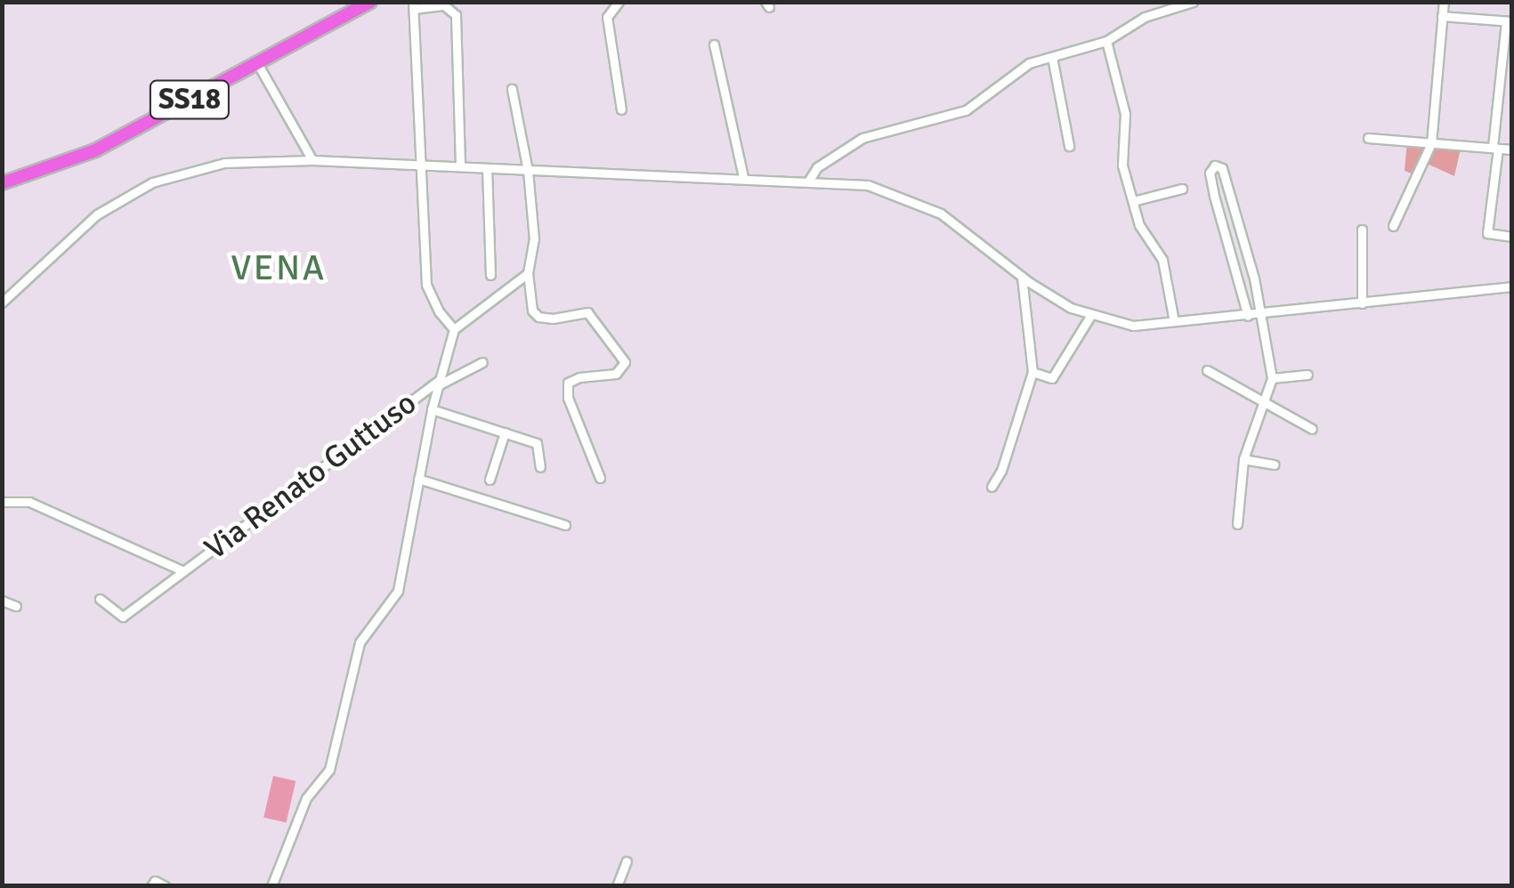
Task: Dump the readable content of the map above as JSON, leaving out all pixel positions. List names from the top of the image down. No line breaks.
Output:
{"streets":{"main road":["SS18"],"street":["Via Renato Guttuso"]},"districts":["VENA"]}
